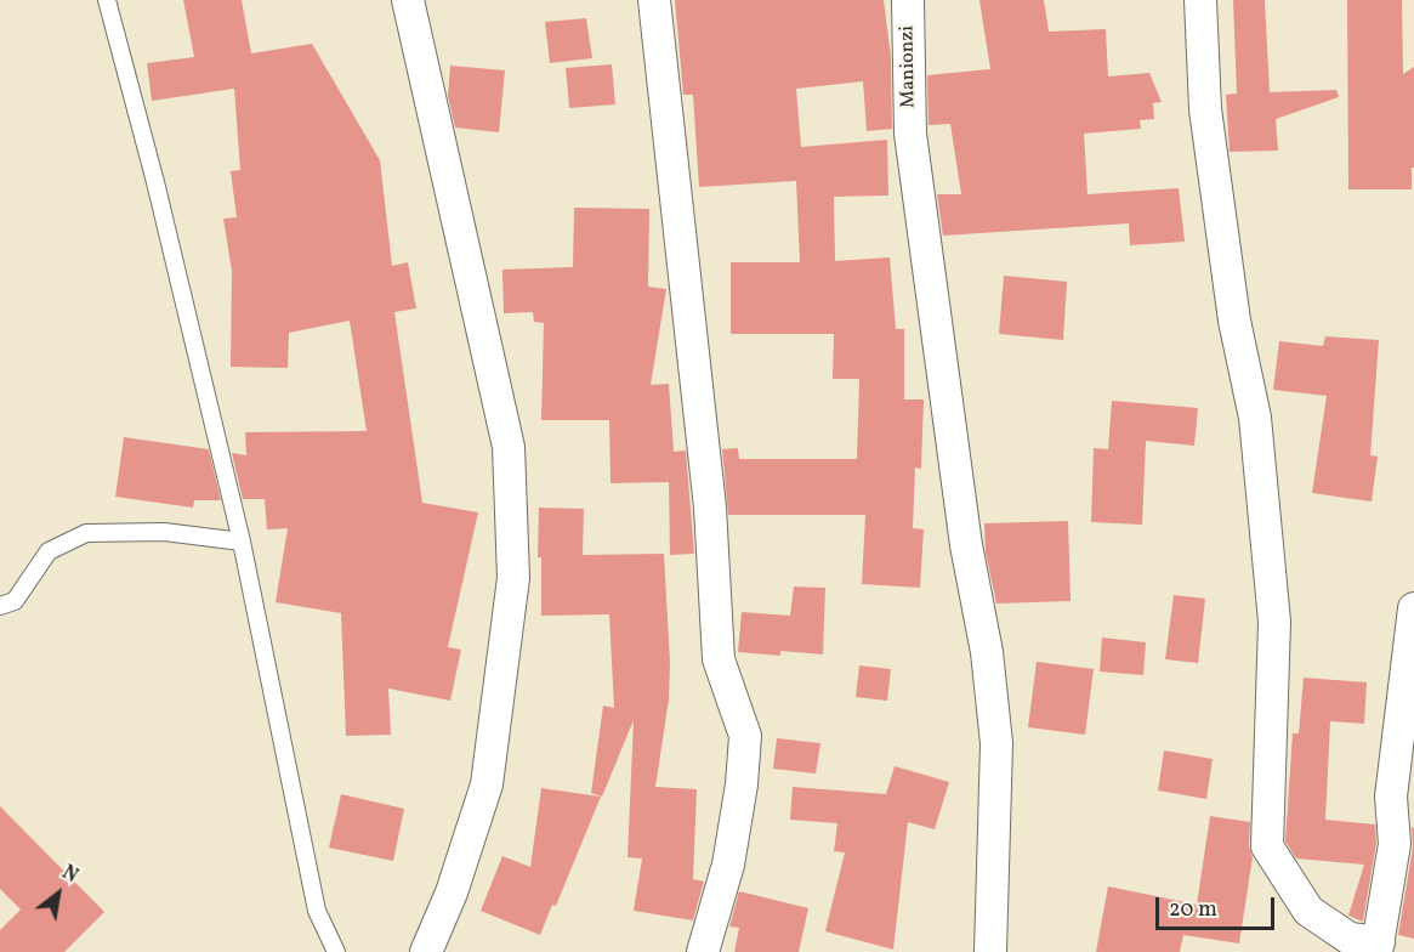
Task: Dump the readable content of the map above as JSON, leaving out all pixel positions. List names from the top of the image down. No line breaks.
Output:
{"streets":{"street":["Manionzi"]},"scale_bar":"20 m","north":"top right"}
